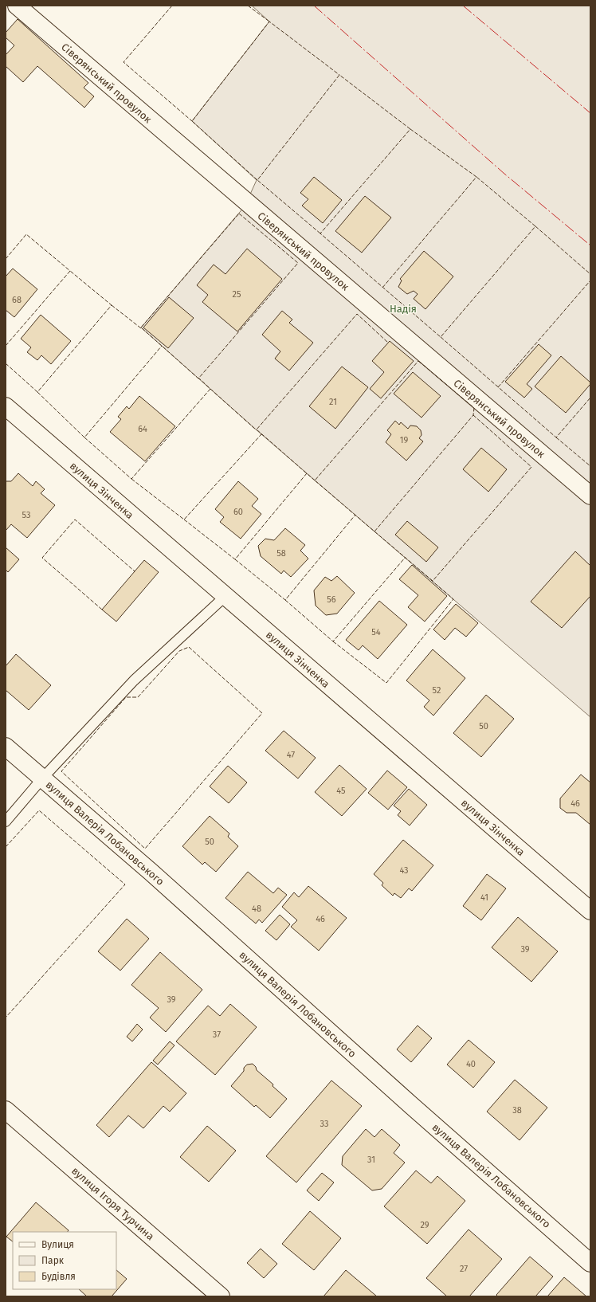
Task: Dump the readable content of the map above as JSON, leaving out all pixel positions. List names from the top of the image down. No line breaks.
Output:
{"streets":{"street":["Сіверянський провулок","вулиця Зінченка","вулиця Валерія Лобановського","вулиця Ігоря Турчина"]},"parks":["Надія"],"house_numbers":["25","68","21","64","19","60","53","58","56","54","52","50","47","45","46","50","43","41","48","46","39","39","37","40","38","33","31","29","27"],"legend":["Вулиця","Парк","Будівля"]}
